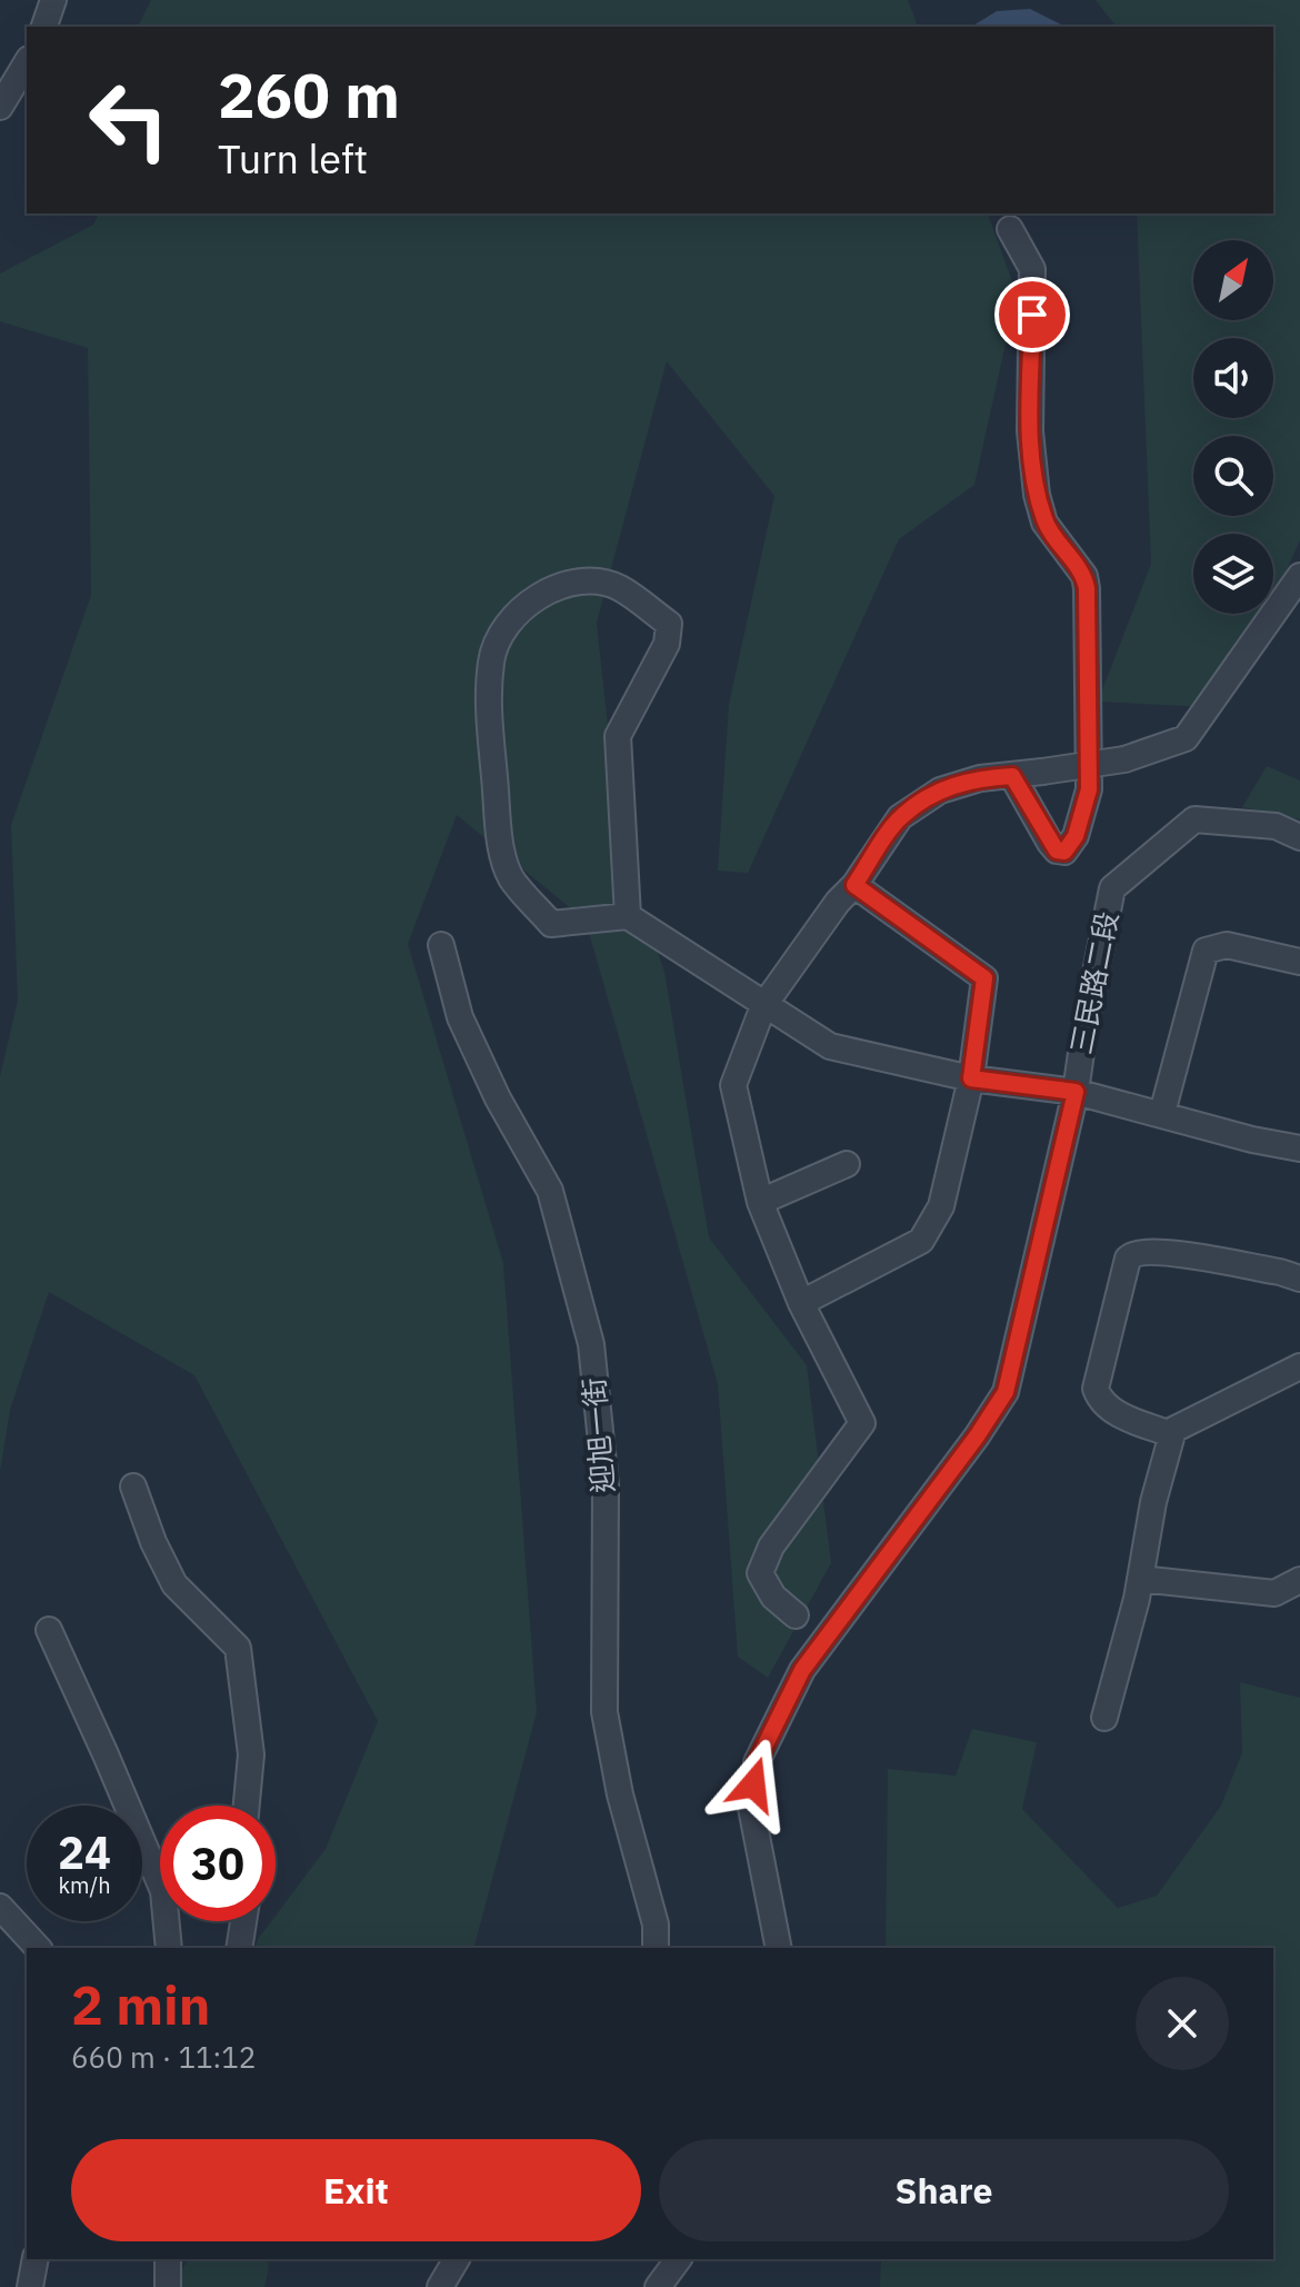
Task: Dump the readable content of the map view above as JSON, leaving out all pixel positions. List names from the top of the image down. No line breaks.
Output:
{"streets":{"street":["三民路二段","迎旭一街"]},"north":"top right","page":{"turn":["260 m","Turn left"],"speed":"24 km/h","limit":"30","heading":["2 min","660 m · 11:12"],"buttons":["Exit","Share"]}}
